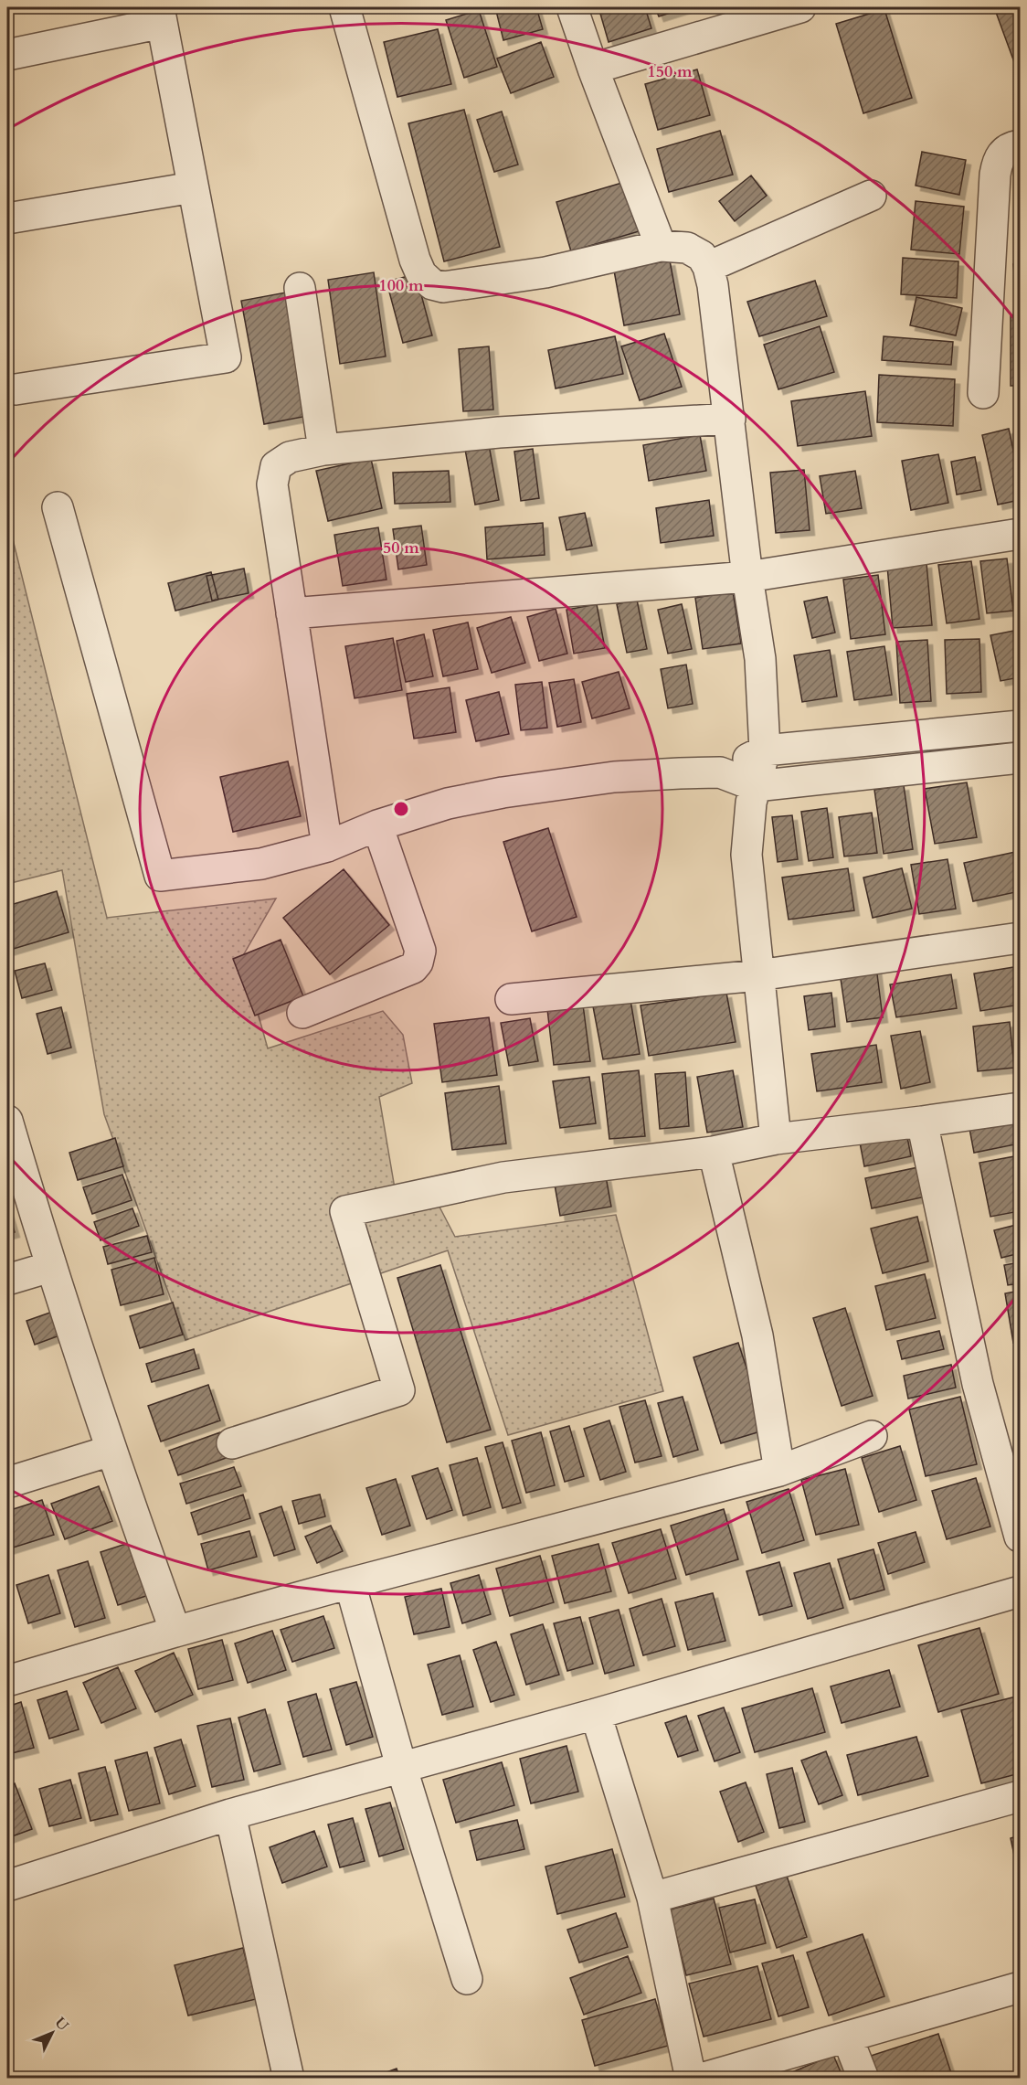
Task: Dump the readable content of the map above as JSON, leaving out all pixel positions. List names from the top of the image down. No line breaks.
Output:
{"north":"top right","rings":["150 m","100 m","50 m"]}
